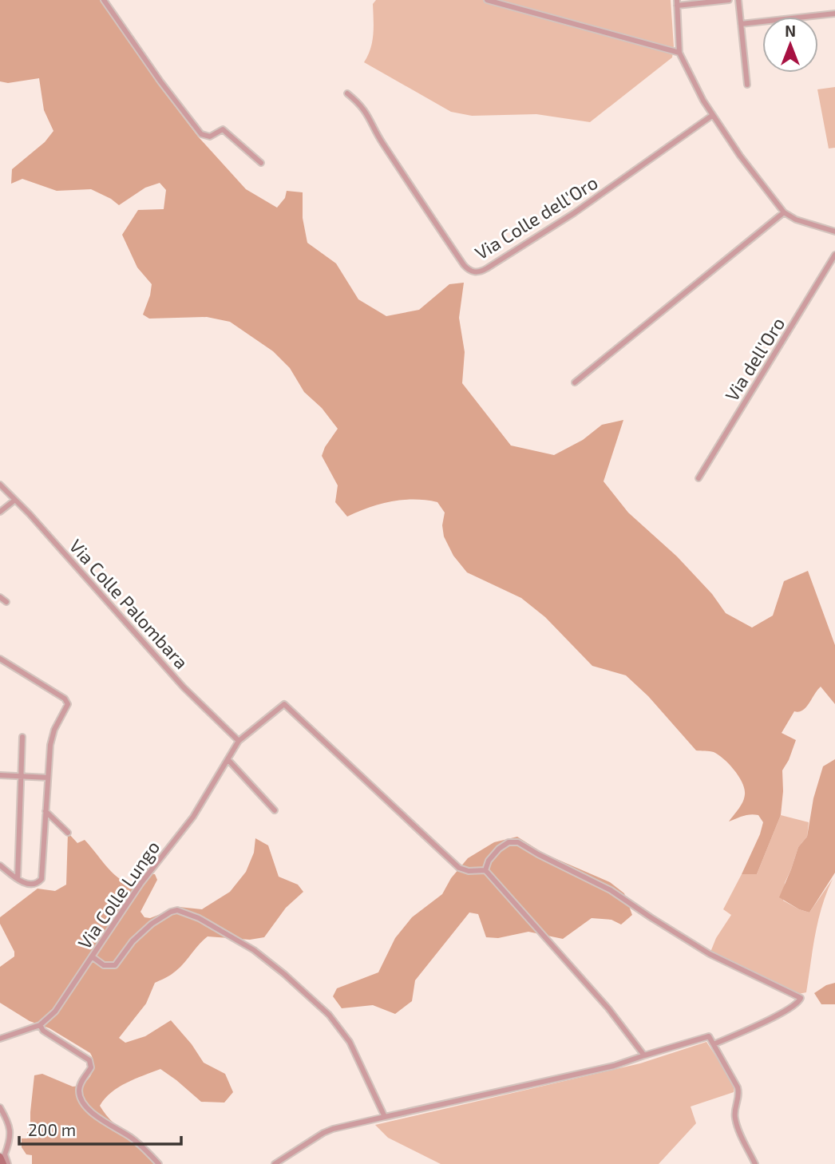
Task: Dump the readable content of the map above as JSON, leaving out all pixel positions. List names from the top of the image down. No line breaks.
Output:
{"streets":{"street":["Via Colle dell'Oro","Via dell'Oro","Via Colle Palombara","Via Colle Lungo"]},"crossings":[["Via Colle Palombara","Via Colle Lungo"]],"scale_bar":"200 m","north":"top"}
